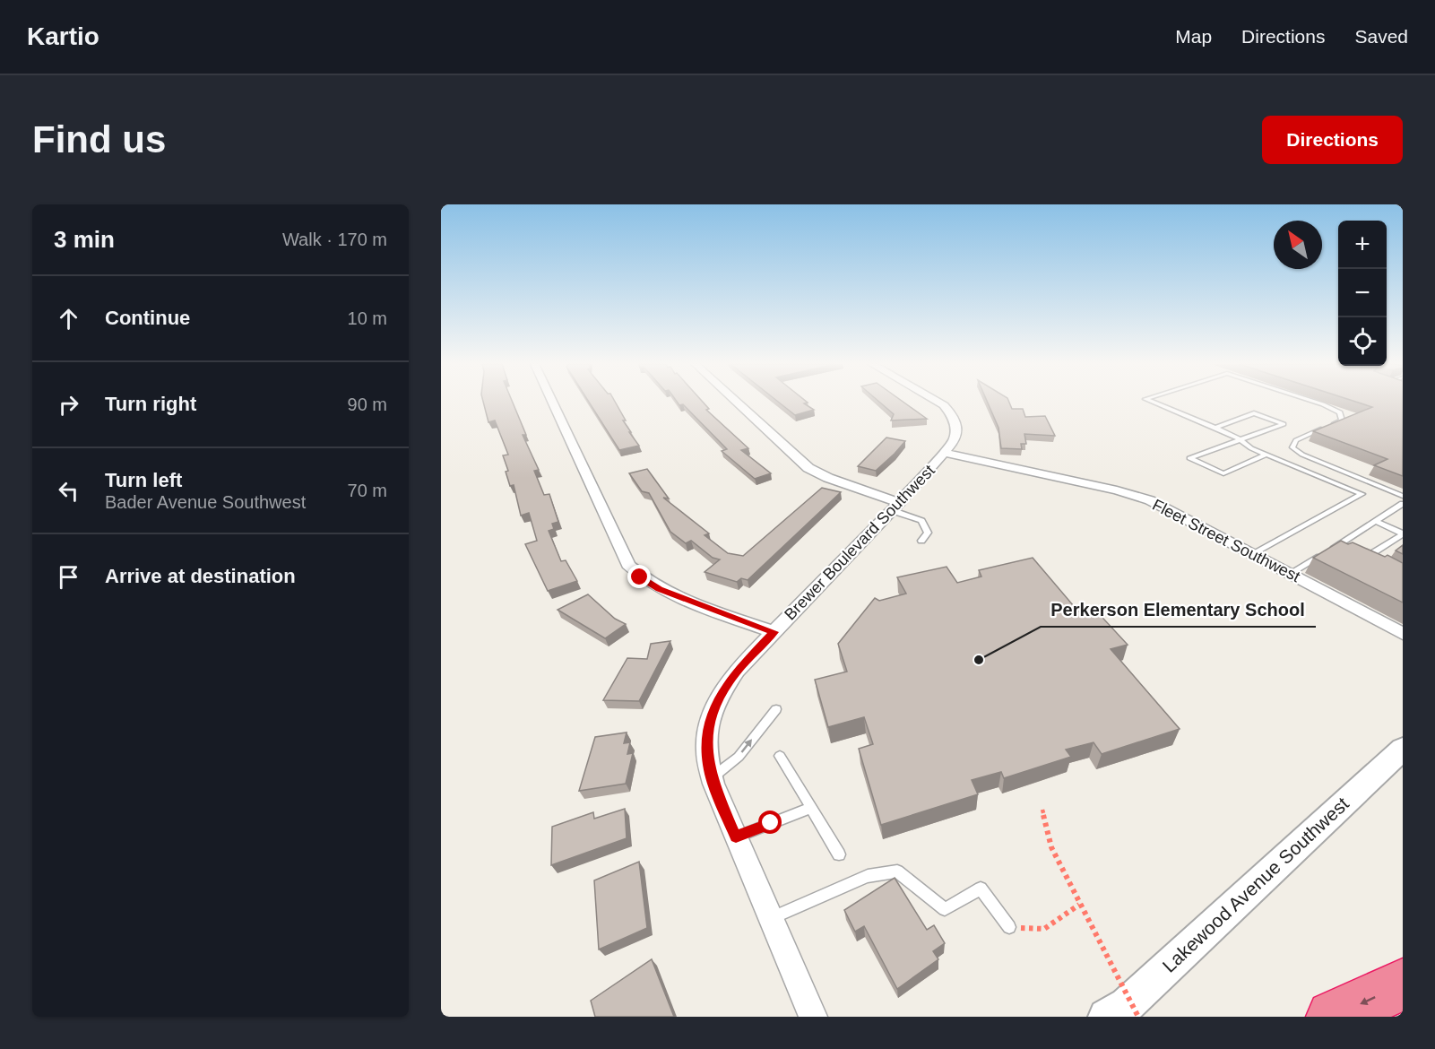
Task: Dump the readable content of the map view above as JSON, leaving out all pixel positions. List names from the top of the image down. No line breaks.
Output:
{"streets":{"street":["Fleet Street Southwest","Brewer Boulevard Southwest","Lakewood Avenue Southwest"]},"crossings":[["Fleet Street Southwest","Brewer Boulevard Southwest"]],"places":["Perkerson Elementary School"],"north":"top left","page":{"header":"Kartio","nav":["Map","Directions","Saved"],"buttons":"Directions","title":"Find us","heading":["3 min","Walk · 170 m"],"map_buttons":["+","−"],"list":[["Continue","10 m"],["Turn right","90 m"],["Turn left","Bader Avenue Southwest","70 m"],"Arrive at destination"]}}
